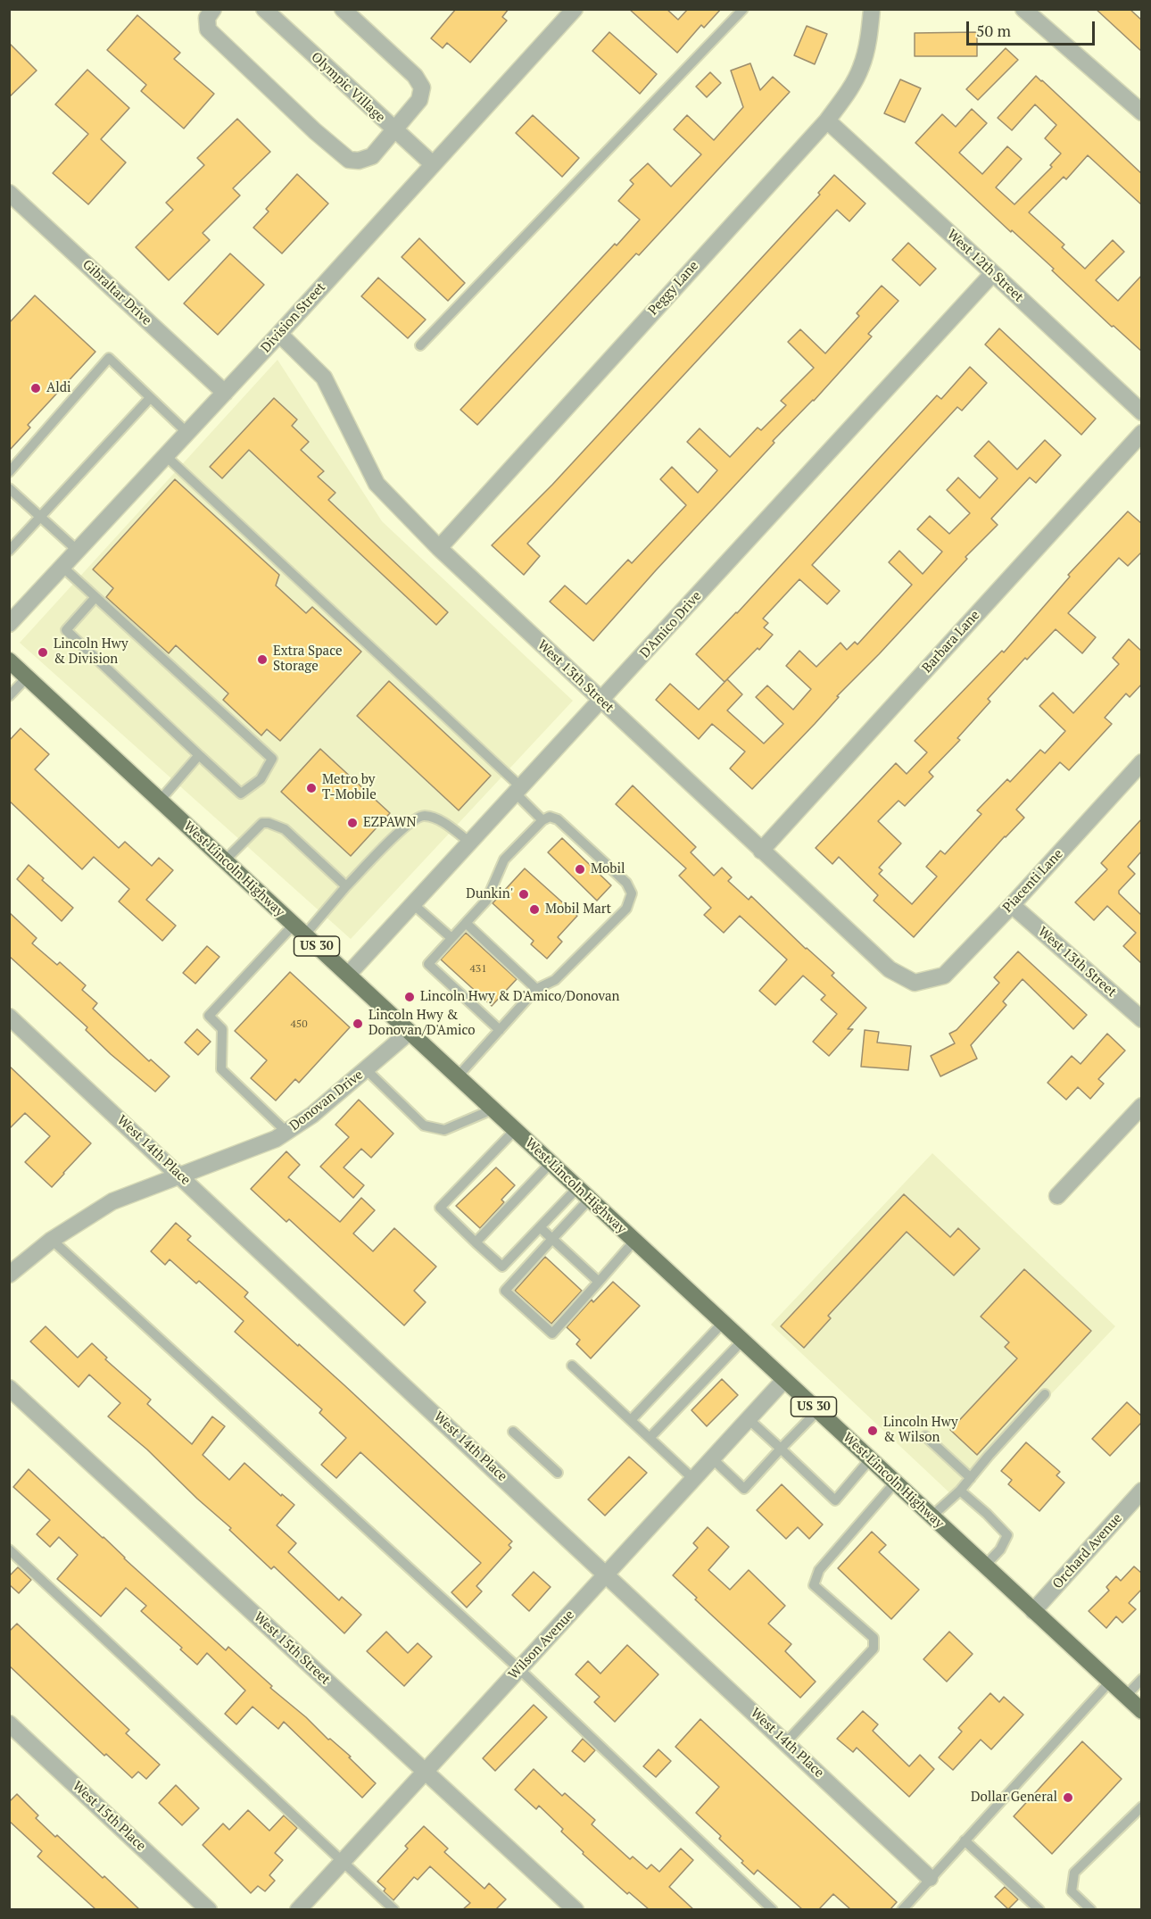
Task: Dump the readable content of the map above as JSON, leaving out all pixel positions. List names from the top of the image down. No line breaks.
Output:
{"streets":{"main road":["West Lincoln Highway","US 30"],"street":["Olympic Village","West 12th Street","Peggy Lane","Gibraltar Drive","Division Street","D'Amico Drive","Barbara Lane","West 13th Street","Piacenti Lane","Donovan Drive","West 14th Place","Orchard Avenue","Wilson Avenue","West 15th Street","West 15th Place"]},"crossings":[["Olympic Village","Division Street"],["West 12th Street","Peggy Lane"],["West 12th Street","D'Amico Drive"],["Peggy Lane","West 13th Street"],["Gibraltar Drive","Division Street"],["Division Street","West 13th Street"],["D'Amico Drive","West 13th Street"],["D'Amico Drive","West Lincoln Highway"],["Barbara Lane","West 13th Street"],["West 13th Street","Piacenti Lane"],["West Lincoln Highway","Donovan Drive"],["West Lincoln Highway","Orchard Avenue"],["West Lincoln Highway","Wilson Avenue"],["Donovan Drive","West 14th Place"],["West 14th Place","Wilson Avenue"],["Wilson Avenue","West 15th Street"]],"places":["Aldi","Lincoln Hwy & Division","Extra Space Storage","Metro by T-Mobile","EZPAWN","Mobil","Dunkin'","Mobil Mart","Lincoln Hwy & D'Amico/Donovan","Lincoln Hwy & Donovan/D'Amico","Lincoln Hwy & Wilson","Dollar General"],"house_numbers":["431","450"],"scale_bar":"50 m"}
